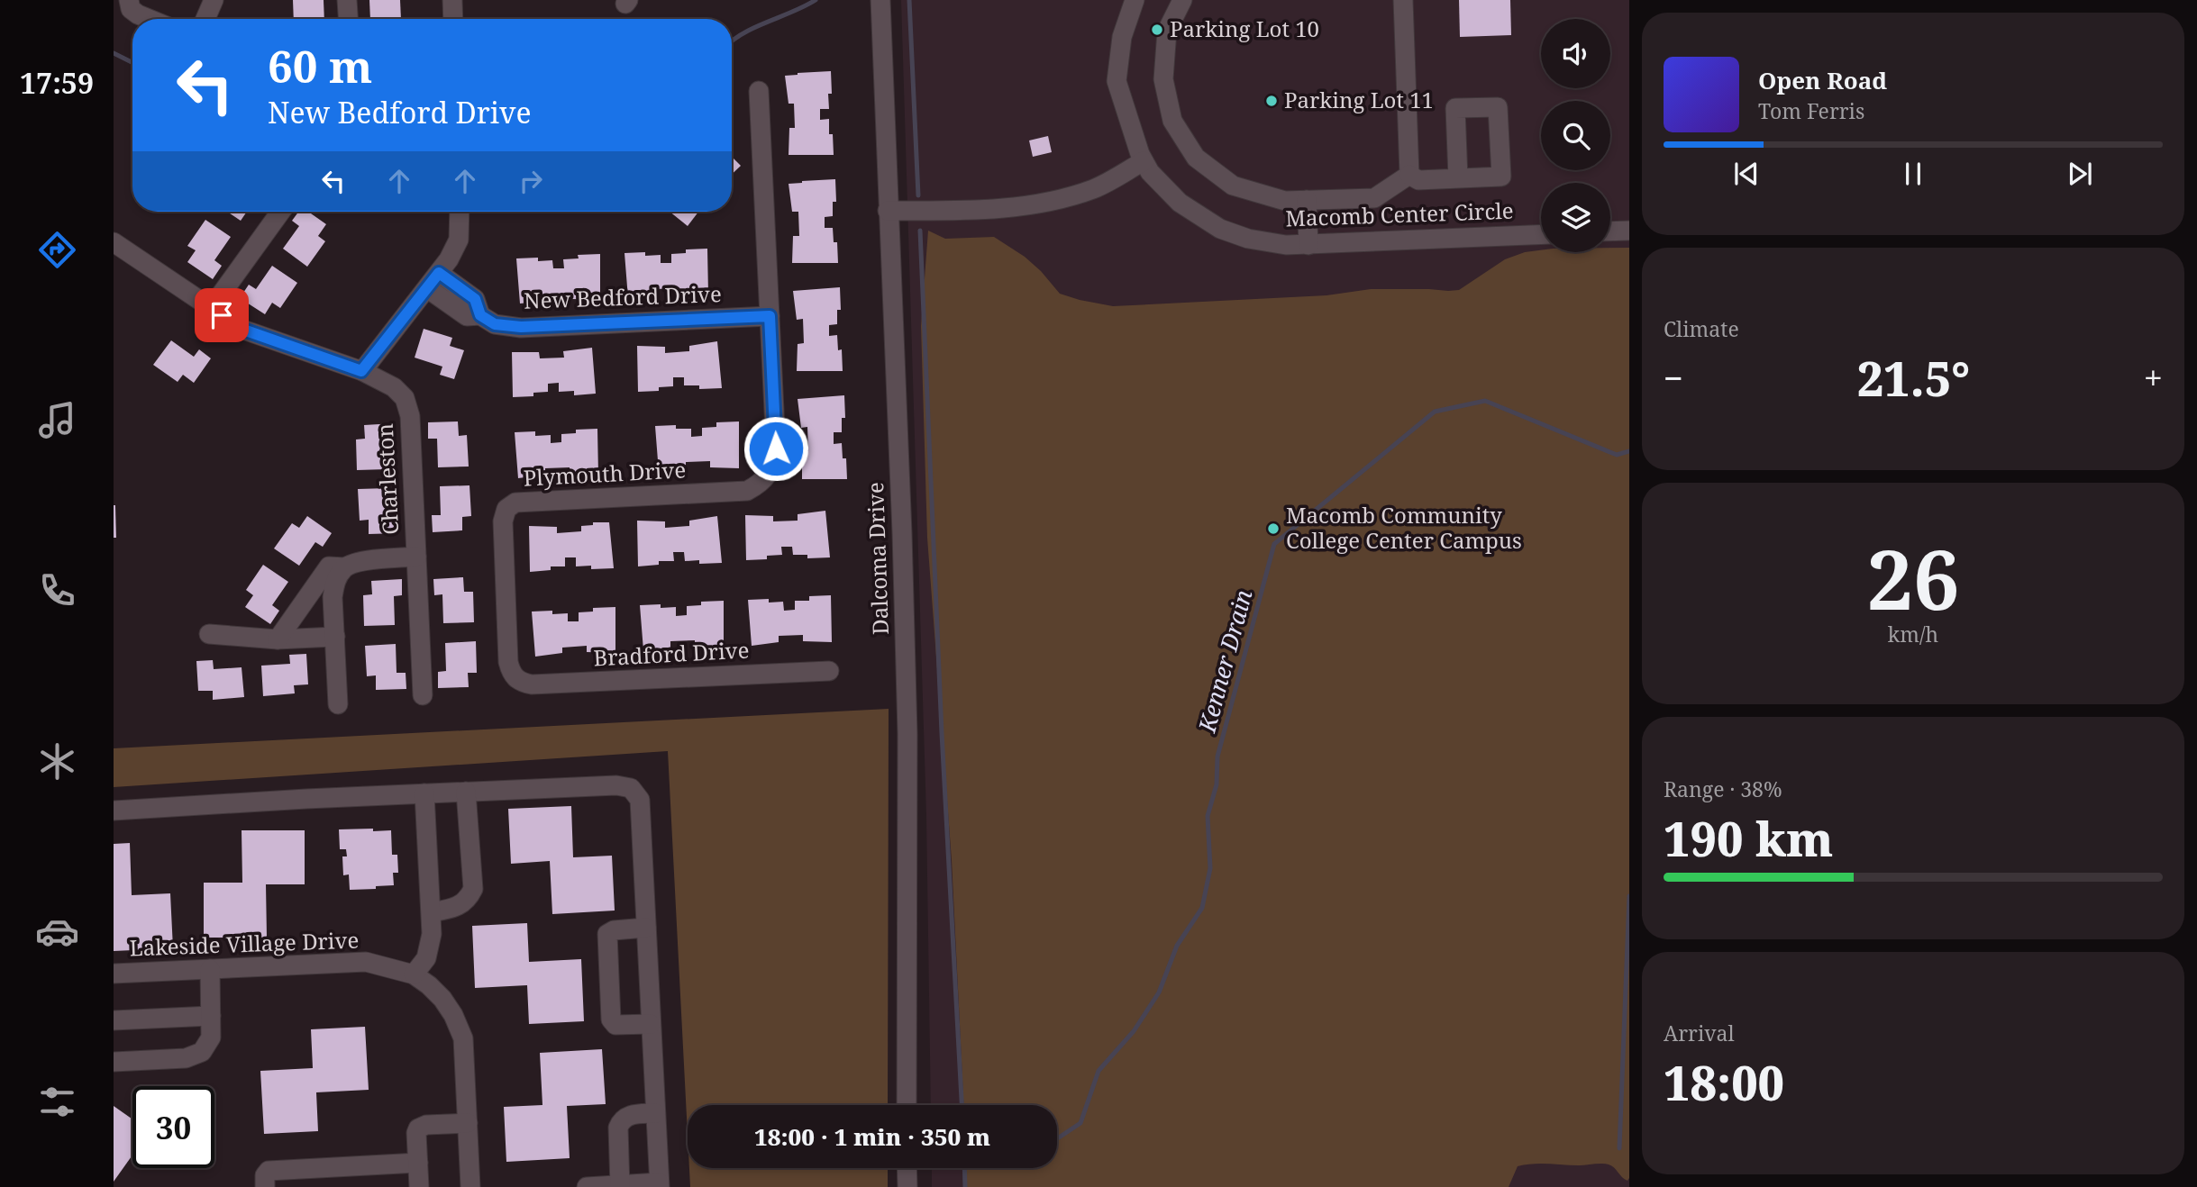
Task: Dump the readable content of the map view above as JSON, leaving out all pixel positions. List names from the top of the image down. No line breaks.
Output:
{"streets":{"street":["Macomb Center Circle","New Bedford Drive","Plymouth Drive","Charleston","Dalcoma Drive","Bradford Drive","Lakeside Village Drive"]},"crossings":[["New Bedford Drive","Plymouth Drive"],["Plymouth Drive","Bradford Drive"]],"water":["Kenner Drain"],"places":["Parking Lot 10","Parking Lot 11","Macomb Community College Center Campus"],"page":{"tabs":"17:59","turn":["60 m","New Bedford Drive"],"song":["Open Road","Tom Ferris"],"tile":["Climate",["26","km/h"],["Range · 38%","190 km"],["Arrival","18:00"]],"heat":["−","21.5°","+"],"limit":"30","trip":"18:00 · 1 min · 350 m"}}
